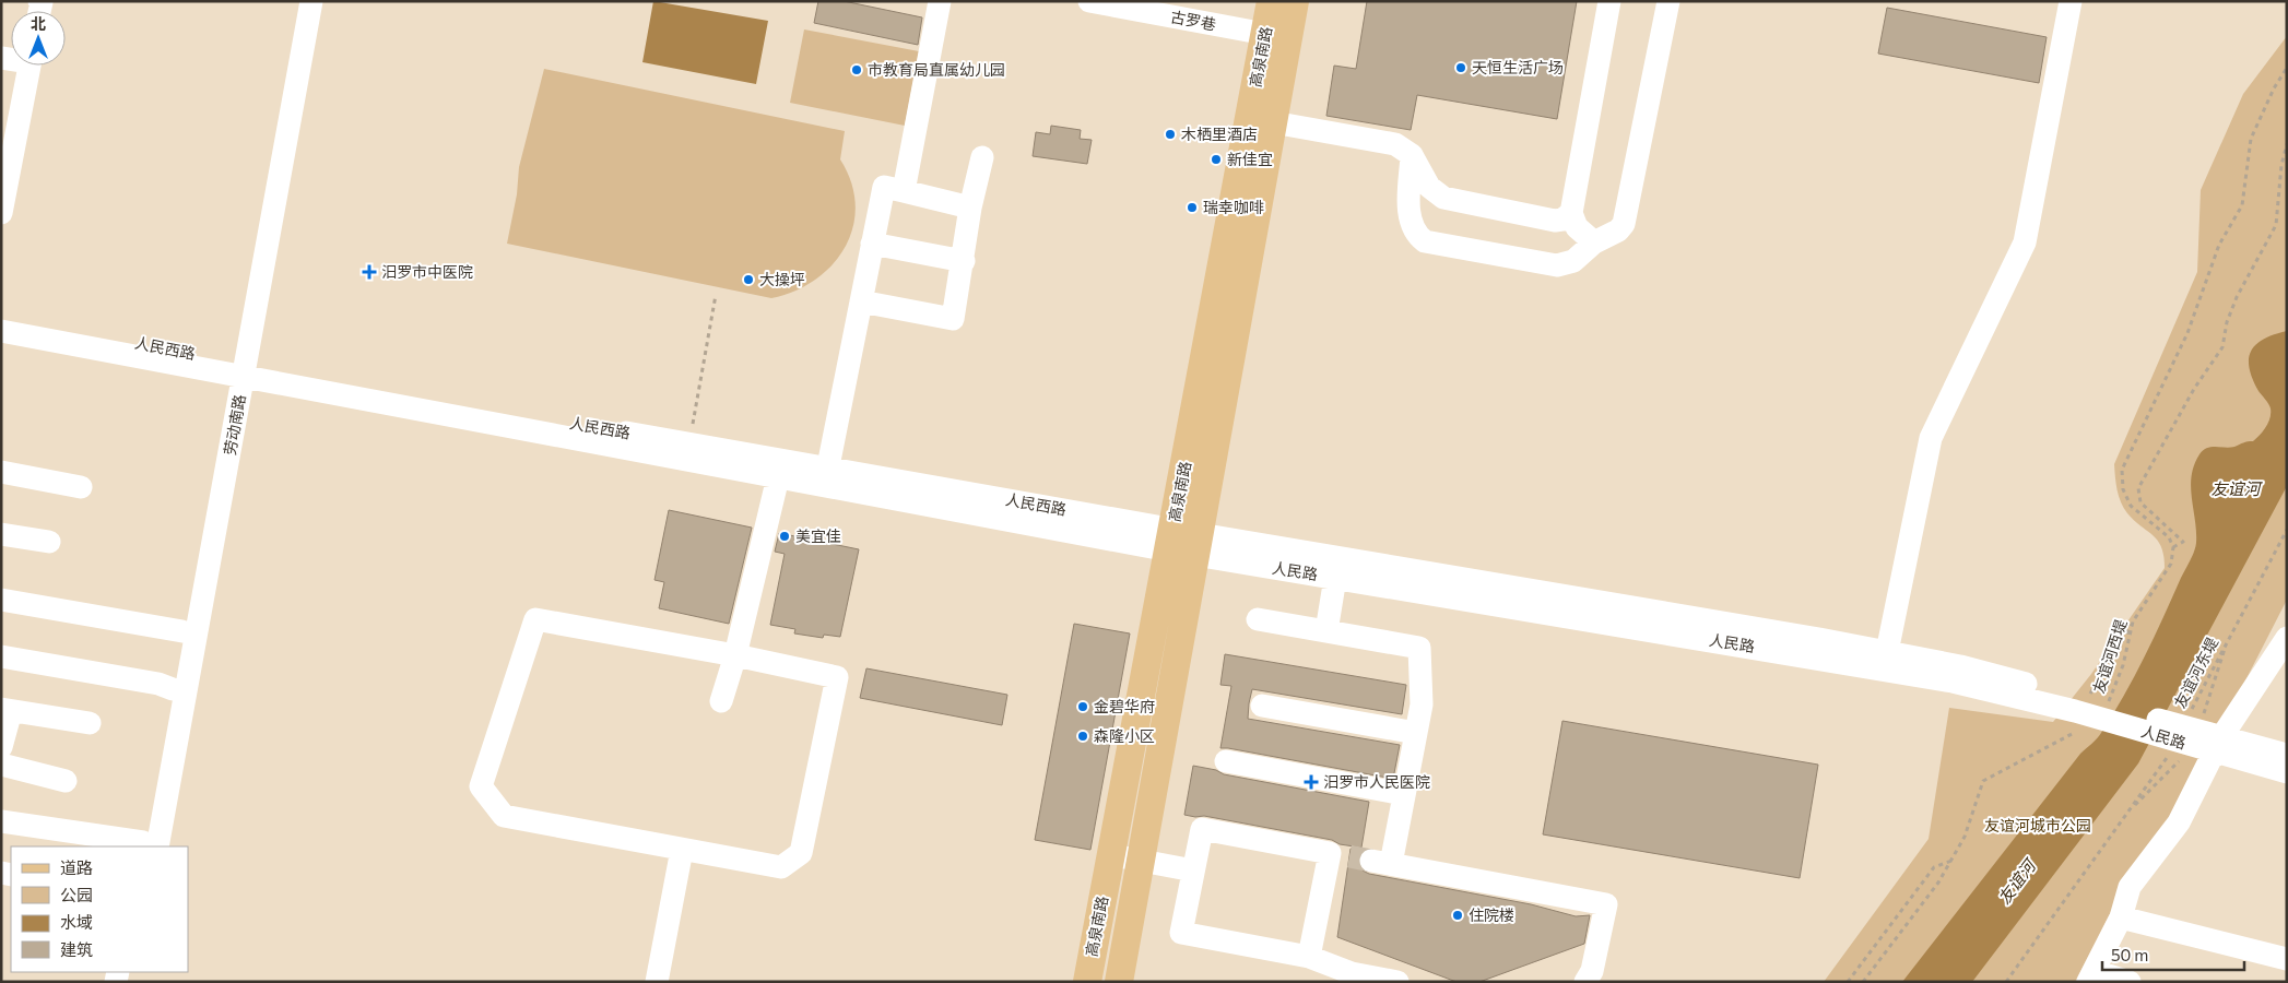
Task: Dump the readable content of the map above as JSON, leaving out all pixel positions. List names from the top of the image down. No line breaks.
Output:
{"streets":{"main road":["高泉南路"],"street":["古罗巷","人民西路","劳动南路","人民路"],"path":["友谊河西堤","友谊河东堤"]},"crossings":[["古罗巷","高泉南路"],["高泉南路","人民西路"],["高泉南路","人民路"],["人民西路","劳动南路"],["人民西路","人民路"],["人民路","友谊河西堤"],["人民路","友谊河东堤"]],"water":["友谊河"],"parks":["友谊河城市公园"],"places":{"other":["天恒生活广场","市教育局直属幼儿园","木栖里酒店","新佳宜","瑞幸咖啡","大操坪","美宜佳","金碧华府","森隆小区","住院楼"],"health":["汨罗市中医院","汨罗市人民医院"]},"legend":["道路","公园","水域","建筑"],"scale_bar":"50 m","north":"top"}
